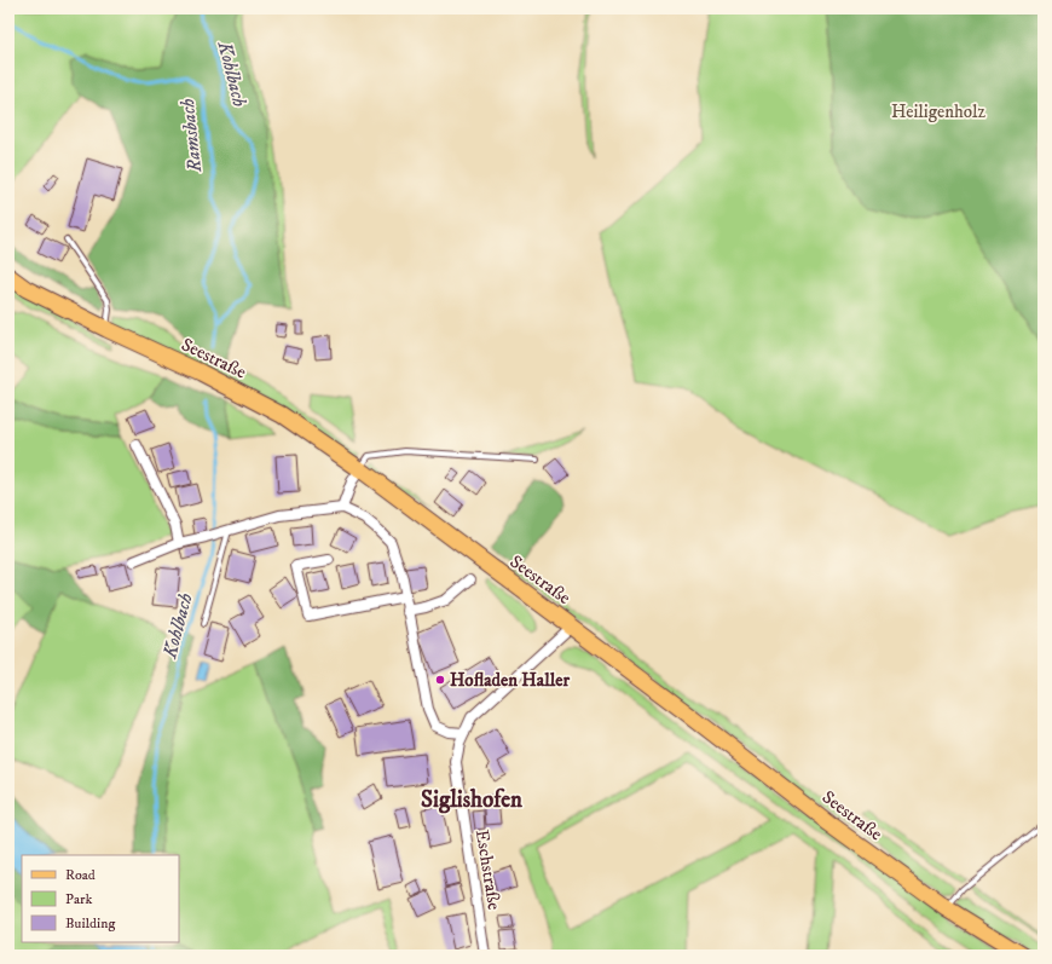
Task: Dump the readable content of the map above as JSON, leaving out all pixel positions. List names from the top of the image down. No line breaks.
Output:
{"streets":{"main road":["Seestraße"],"street":["Eschstraße"]},"crossings":[["Seestraße","Eschstraße"]],"districts":["Siglishofen"],"water":["Kohlbach","Ramsbach"],"parks":["Heiligenholz"],"places":["Hofladen Haller"],"legend":["Road","Park","Building"]}
